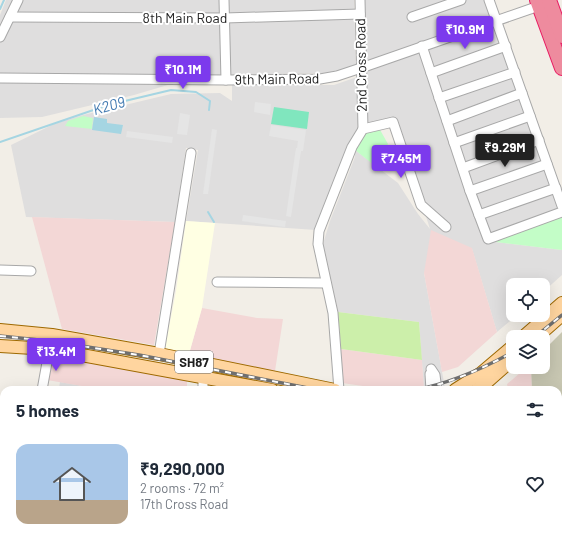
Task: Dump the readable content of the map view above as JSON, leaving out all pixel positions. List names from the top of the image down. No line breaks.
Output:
{"streets":{"main road":["SH87"],"street":["8th Main Road","2nd Cross Road","9th Main Road"]},"crossings":[["8th Main Road","2nd Cross Road"],["2nd Cross Road","9th Main Road"]],"water":["K209"],"page":{"price":["₹10.9M","₹10.1M","₹9.29M","₹7.45M","₹13.4M"],"heading":"5 homes","list":[{"name":"₹9,290,000","note":"2 rooms · 72 m² · 17th Cross Road"}]}}
